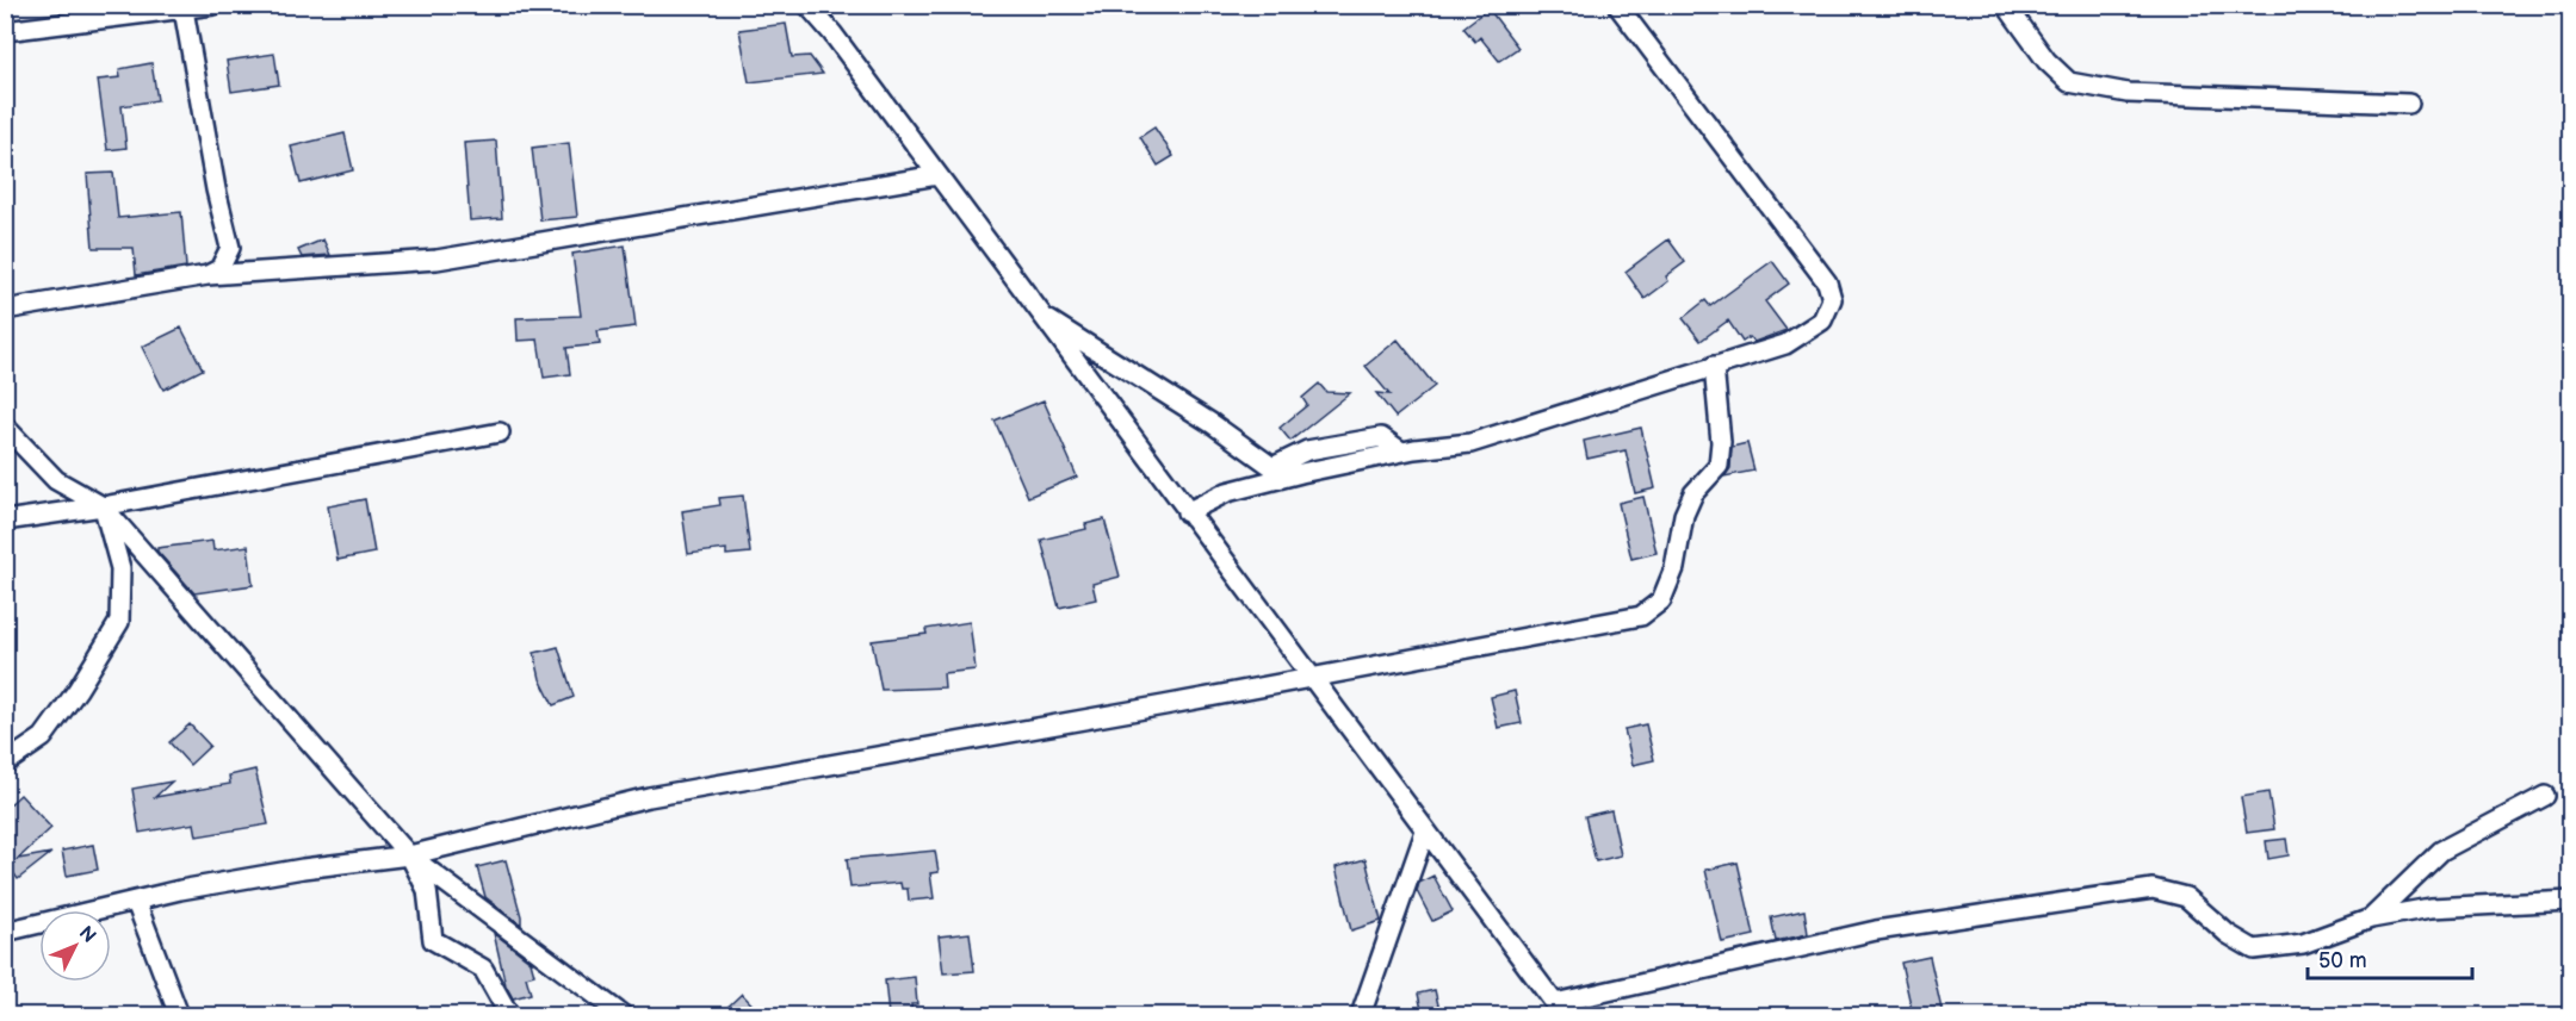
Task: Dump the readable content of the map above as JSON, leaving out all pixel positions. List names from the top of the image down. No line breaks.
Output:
{"scale_bar":"50 m","north":"top right"}
